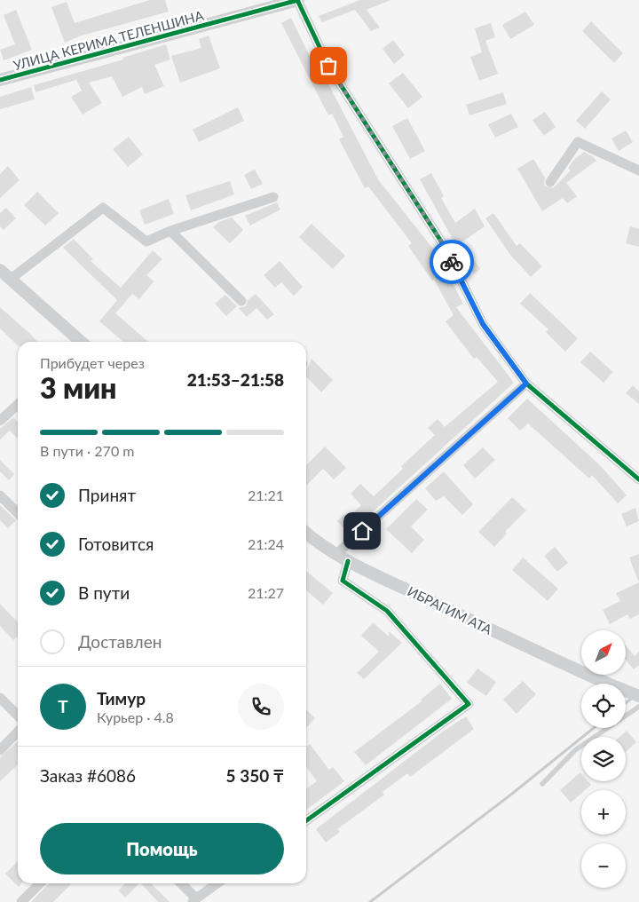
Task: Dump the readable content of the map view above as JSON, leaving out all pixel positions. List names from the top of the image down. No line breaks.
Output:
{"streets":{"street":["УЛИЦА КЕРИМА ТЕЛЕНШИНА","ИБРАГИМ АТА"]},"north":"top right","page":{"heading":["3 мин","Прибудет через","21:53–21:58"],"panel":["Тимур","Курьер · 4.8","Заказ #6086","5 350 ₸"],"bar":"В пути · 270 m","list":[["Принят","21:21"],["Готовится","21:24"],["В пути","21:27"],"Доставлен"],"map_buttons":["+","−"],"round":"Т","buttons":"Помощь"}}
